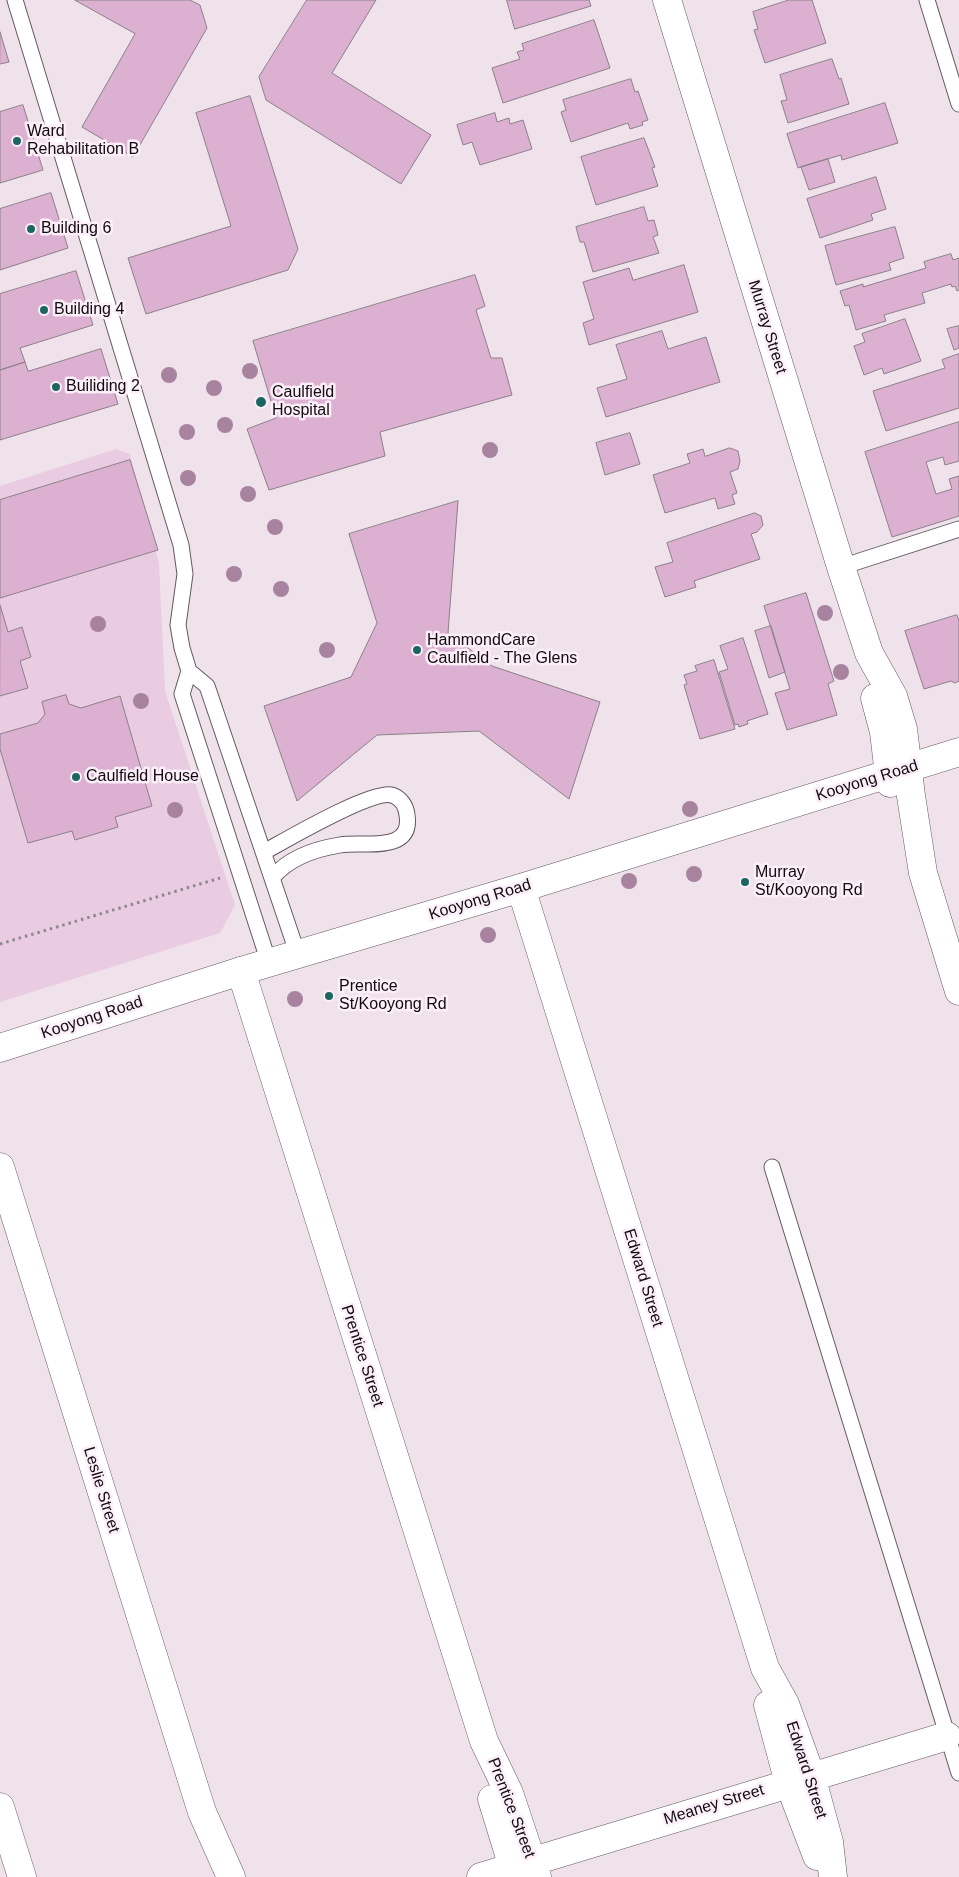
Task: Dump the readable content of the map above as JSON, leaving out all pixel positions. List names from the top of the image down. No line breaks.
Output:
{"streets":{"street":["Murray Street","Kooyong Road","Edward Street","Prentice Street","Leslie Street","Meaney Street"]},"crossings":[["Murray Street","Kooyong Road"],["Kooyong Road","Edward Street"],["Kooyong Road","Prentice Street"],["Edward Street","Meaney Street"],["Prentice Street","Meaney Street"]],"places":["Ward Rehabilitation B","Building 6","Building 4","Builiding 2","Caulfield Hospital","HammondCare Caulfield - The Glens","Caulfield House","Murray St/Kooyong Rd","Prentice St/Kooyong Rd"]}
